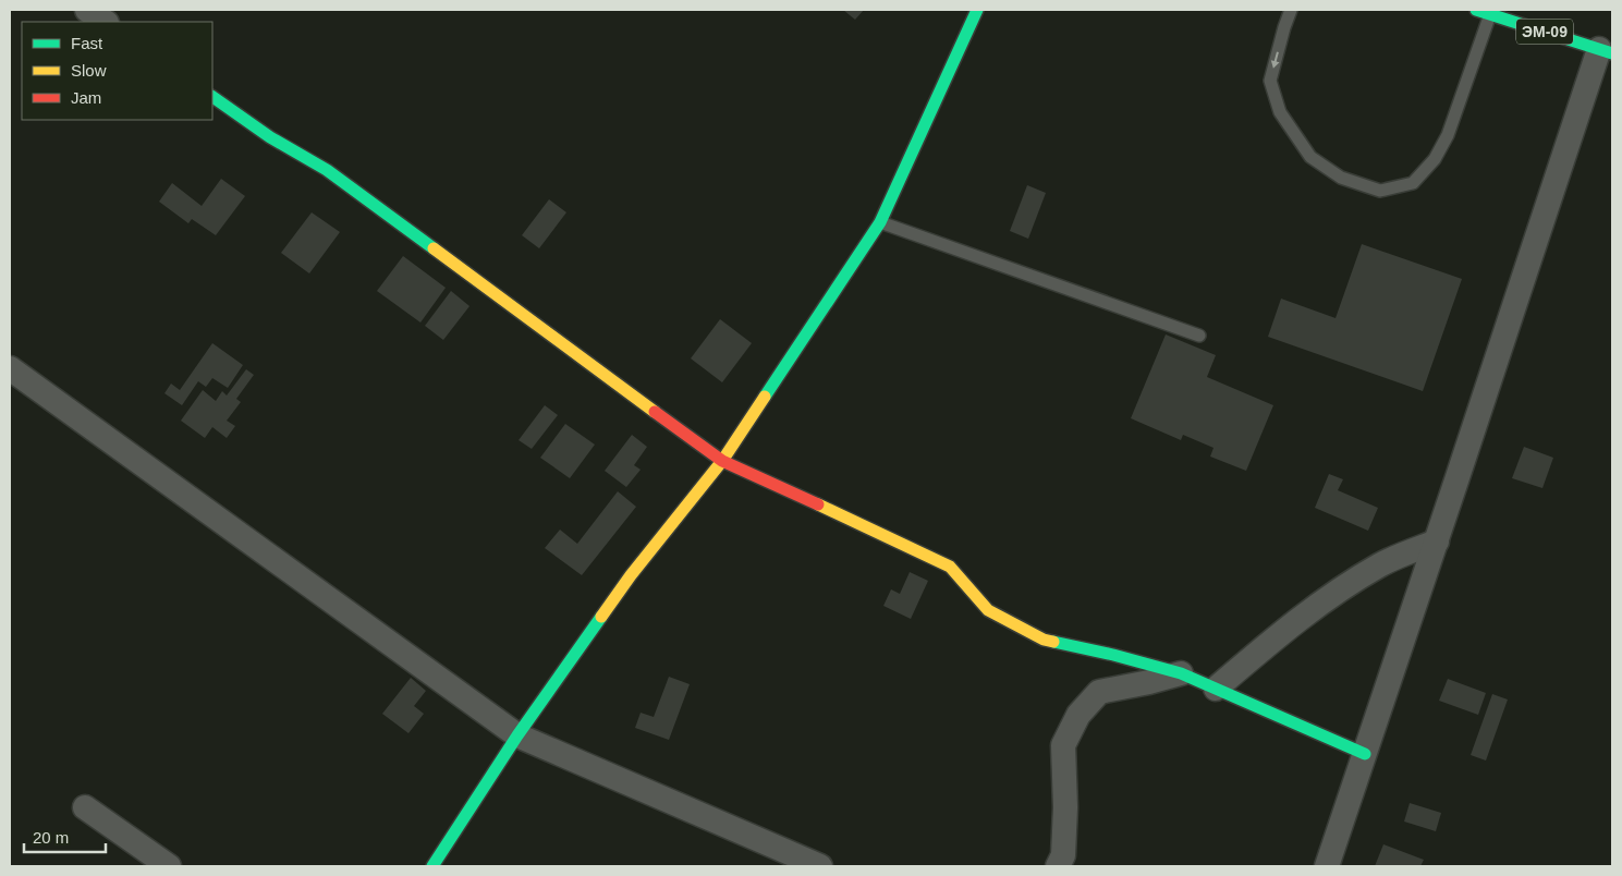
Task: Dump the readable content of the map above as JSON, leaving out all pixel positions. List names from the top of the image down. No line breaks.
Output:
{"streets":{"main road":["ЭМ-09"]},"legend":["Fast","Slow","Jam"],"scale_bar":"20 m"}
